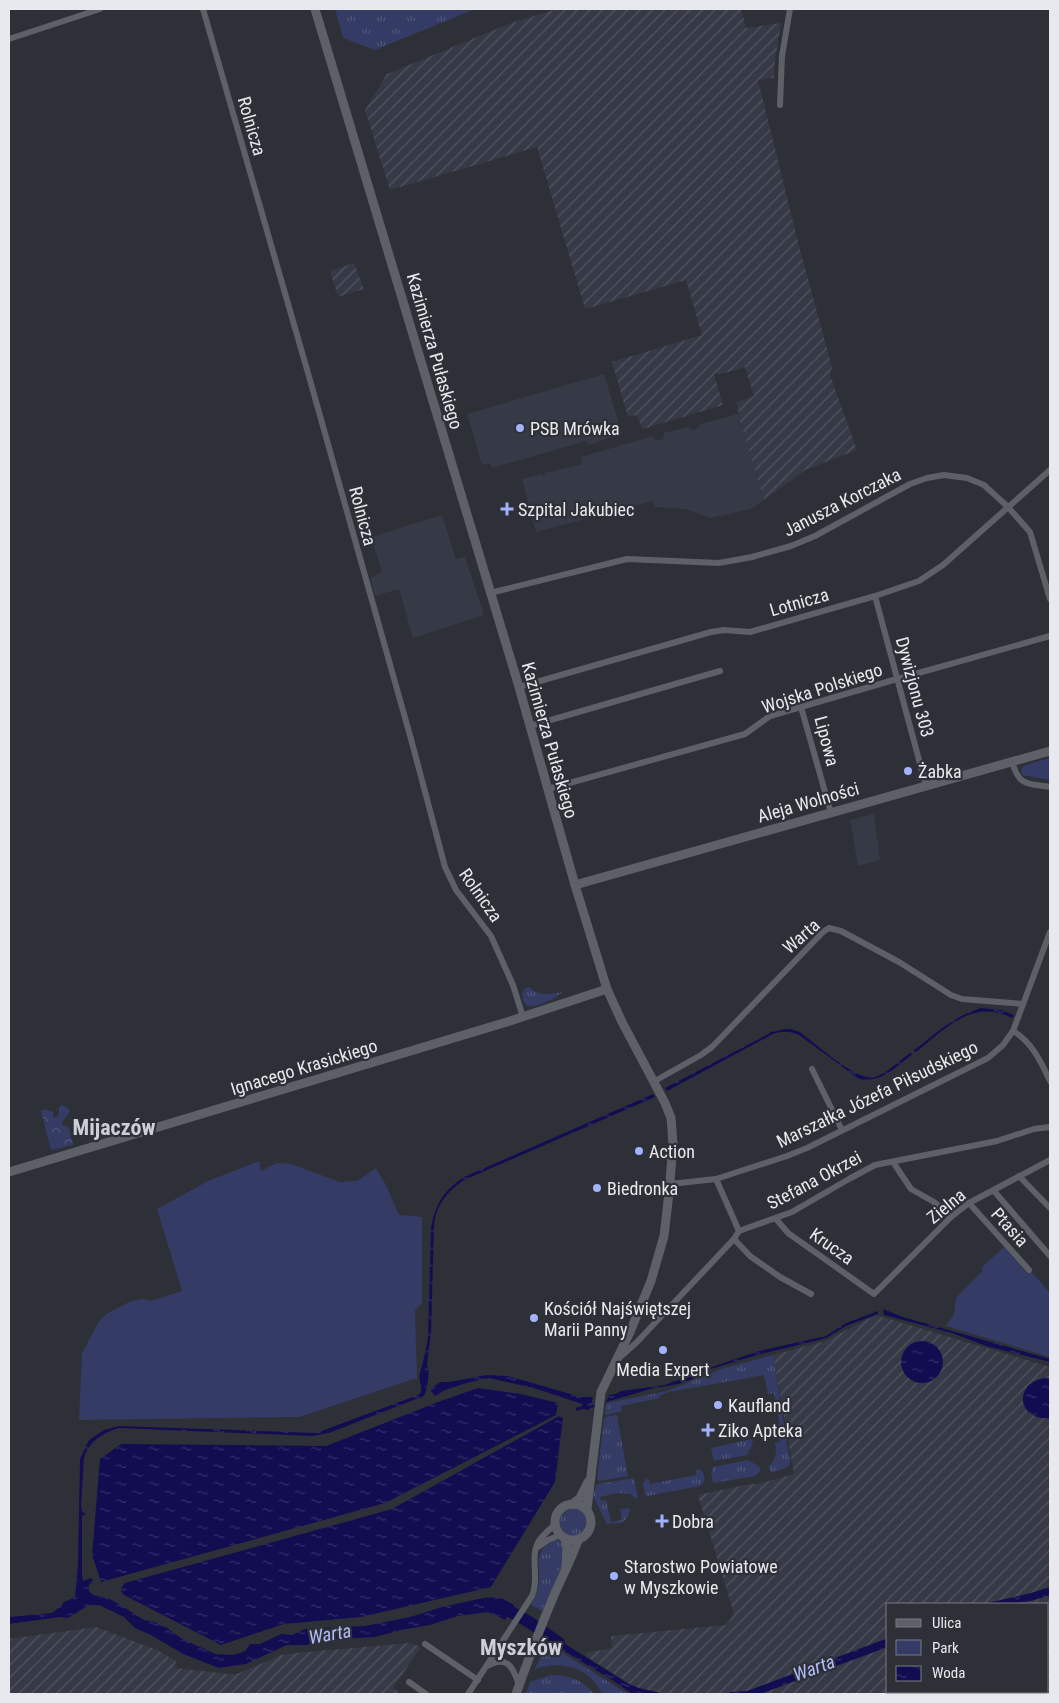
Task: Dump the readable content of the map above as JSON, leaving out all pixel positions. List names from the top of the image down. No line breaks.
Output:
{"streets":{"main road":["Kazimierza Pułaskiego","Aleja Wolności","Ignacego Krasickiego"],"street":["Rolnicza","Janusza Korczaka","Lotnicza","Dywizjonu 303","Wojska Polskiego","Lipowa","Warta","Marszałka Józefa Piłsudskiego","Stefana Okrzei","Zielna","Ptasia","Krucza"]},"crossings":[["Rolnicza","Ignacego Krasickiego"],["Kazimierza Pułaskiego","Janusza Korczaka"],["Kazimierza Pułaskiego","Lotnicza"],["Kazimierza Pułaskiego","Wojska Polskiego"],["Kazimierza Pułaskiego","Aleja Wolności"],["Kazimierza Pułaskiego","Warta"],["Kazimierza Pułaskiego","Ignacego Krasickiego"],["Kazimierza Pułaskiego","Marszałka Józefa Piłsudskiego"],["Janusza Korczaka","Lotnicza"],["Lotnicza","Dywizjonu 303"],["Dywizjonu 303","Wojska Polskiego"],["Dywizjonu 303","Aleja Wolności"],["Wojska Polskiego","Lipowa"],["Lipowa","Aleja Wolności"],["Warta","Marszałka Józefa Piłsudskiego"],["Stefana Okrzei","Krucza"],["Zielna","Ptasia"],["Zielna","Krucza"]],"districts":["Mijaczów","Myszków"],"water":["Warta"],"places":{"other":["PSB Mrówka","Żabka","Action","Biedronka","Kościół Najświętszej Marii Panny","Media Expert","Kaufland","Starostwo Powiatowe w Myszkowie"],"health":["Szpital Jakubiec","Ziko Apteka","Dobra"]},"legend":["Ulica","Park","Woda"]}
